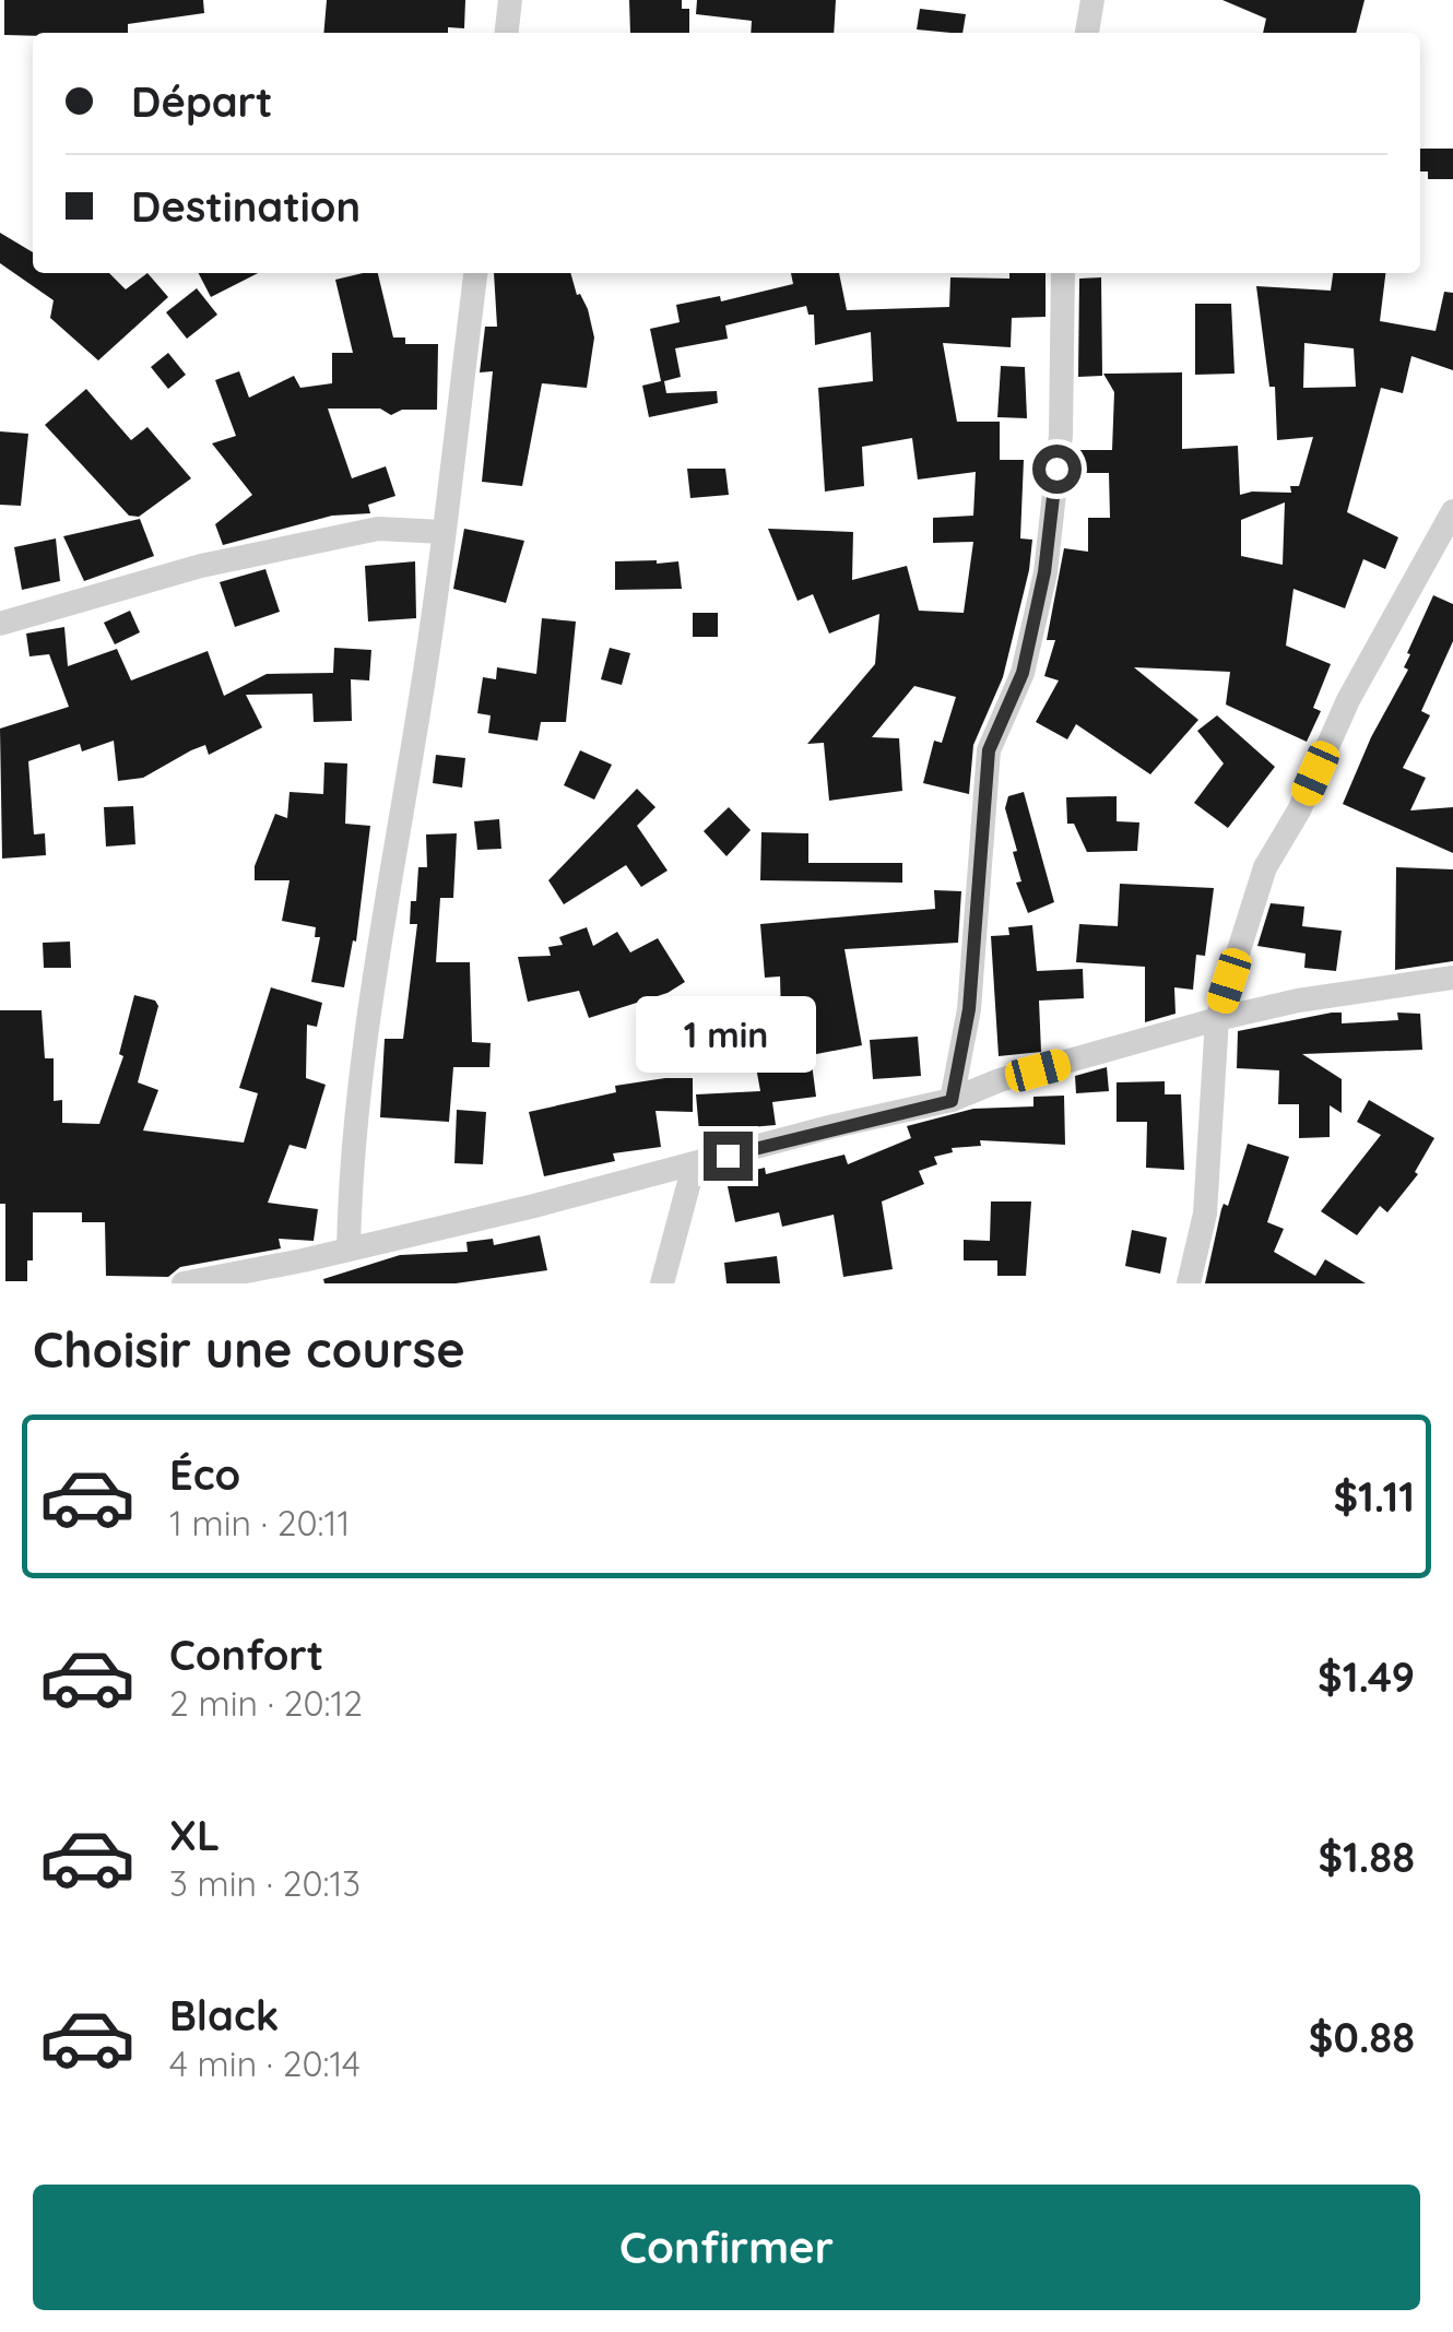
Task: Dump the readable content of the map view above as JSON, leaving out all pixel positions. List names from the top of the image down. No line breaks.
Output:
{"page":{"banner":["Départ","Destination"],"bubble":"1 min","heading":"Choisir une course","list":[{"name":"Éco","note":"1 min · 20:11","value":"$1.11"},{"name":"Confort","note":"2 min · 20:12","value":"$1.49"},{"name":"XL","note":"3 min · 20:13","value":"$1.88"},{"name":"Black","note":"4 min · 20:14","value":"$0.88"}],"buttons":"Confirmer"}}
